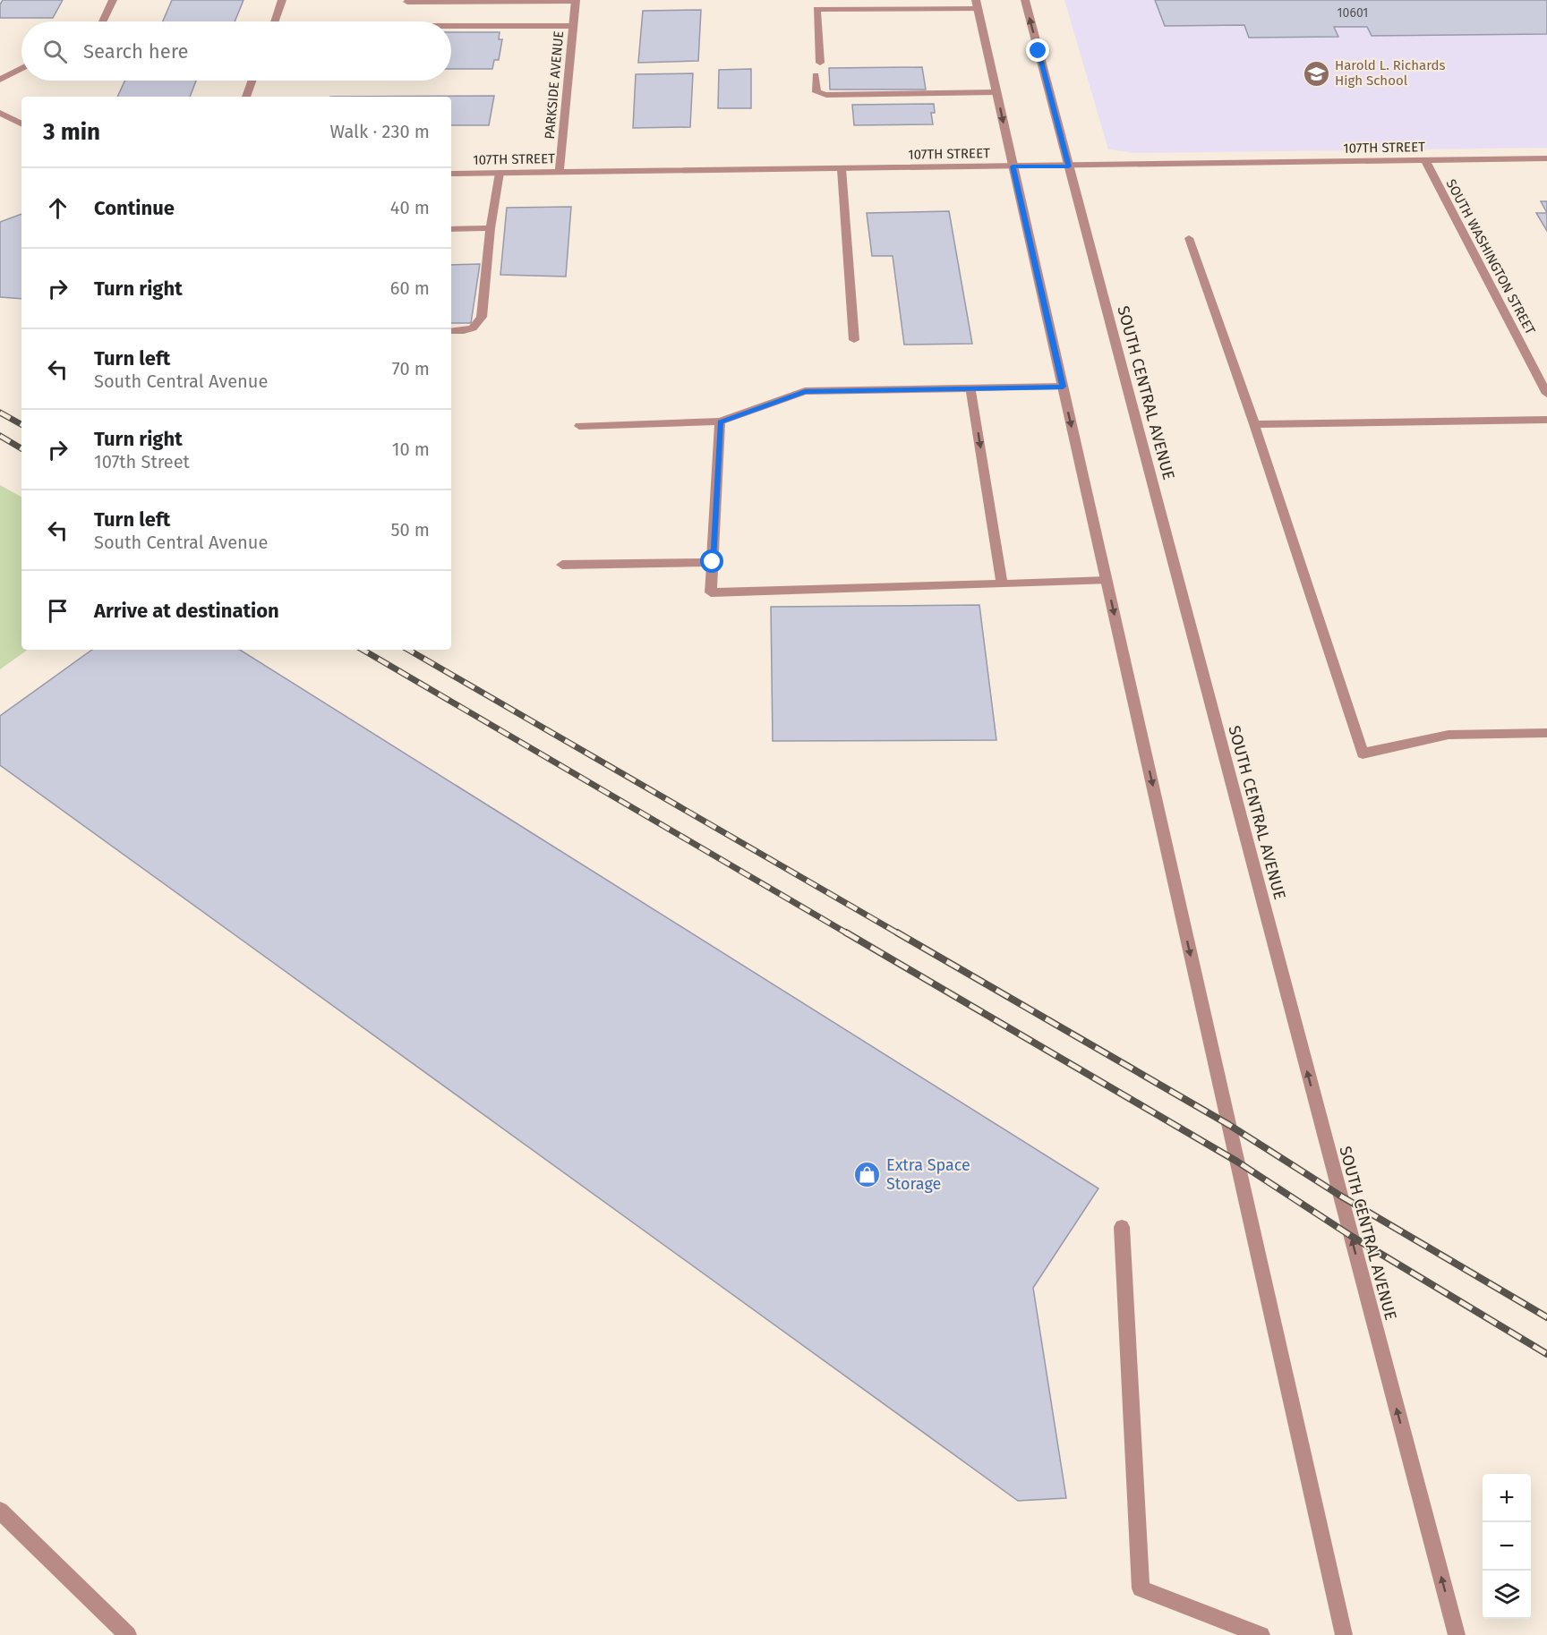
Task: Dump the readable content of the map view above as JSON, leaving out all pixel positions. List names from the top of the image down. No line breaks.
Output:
{"streets":{"street":["PARKSIDE AVENUE","107TH STREET","SOUTH WASHINGTON STREET","SOUTH CENTRAL AVENUE"]},"crossings":[["PARKSIDE AVENUE","107TH STREET"],["107TH STREET","SOUTH WASHINGTON STREET"],["107TH STREET","SOUTH CENTRAL AVENUE"]],"places":{"school or university":["Harold L. Richards High School"],"shop":["Extra Space Storage"]},"house_numbers":["10601"],"page":{"search":"Search here","heading":["3 min","Walk · 230 m"],"list":[["Continue","40 m"],["Turn right","60 m"],["Turn left","South Central Avenue","70 m"],["Turn right","107th Street","10 m"],["Turn left","South Central Avenue","50 m"],"Arrive at destination"],"map_buttons":["+","−"]}}
